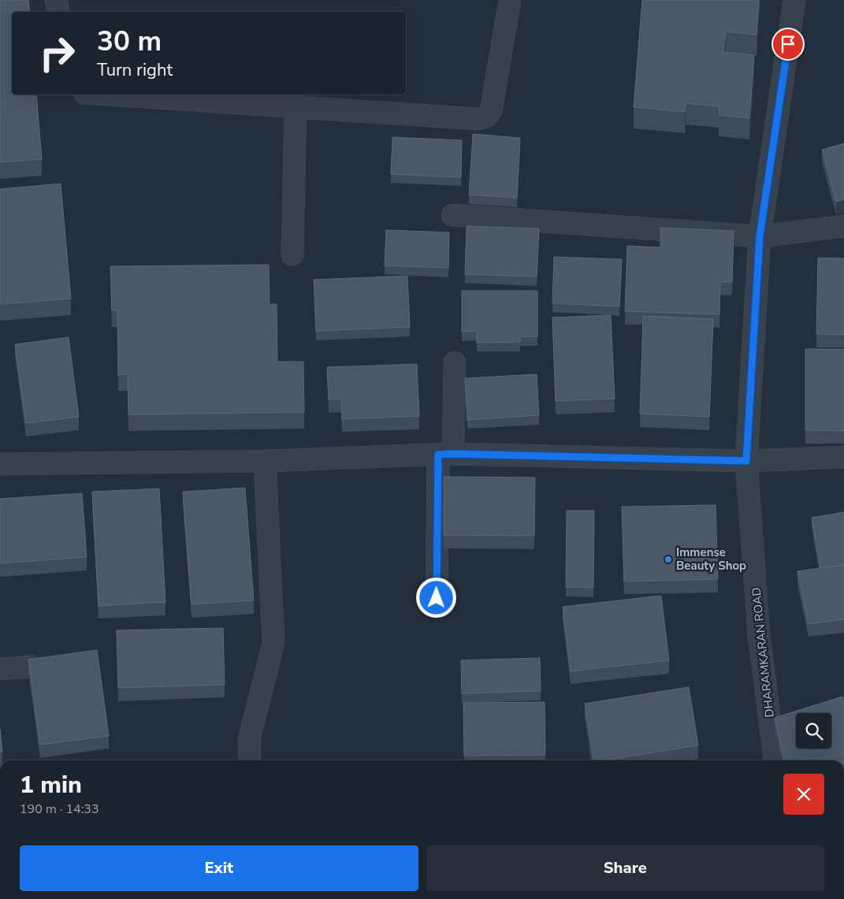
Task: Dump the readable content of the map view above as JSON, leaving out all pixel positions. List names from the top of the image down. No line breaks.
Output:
{"streets":{"street":["DHARAMKARAN ROAD"]},"places":["Immense Beauty Shop"],"page":{"turn":["30 m","Turn right"],"heading":["1 min","190 m · 14:33"],"buttons":["Exit","Share"]}}
